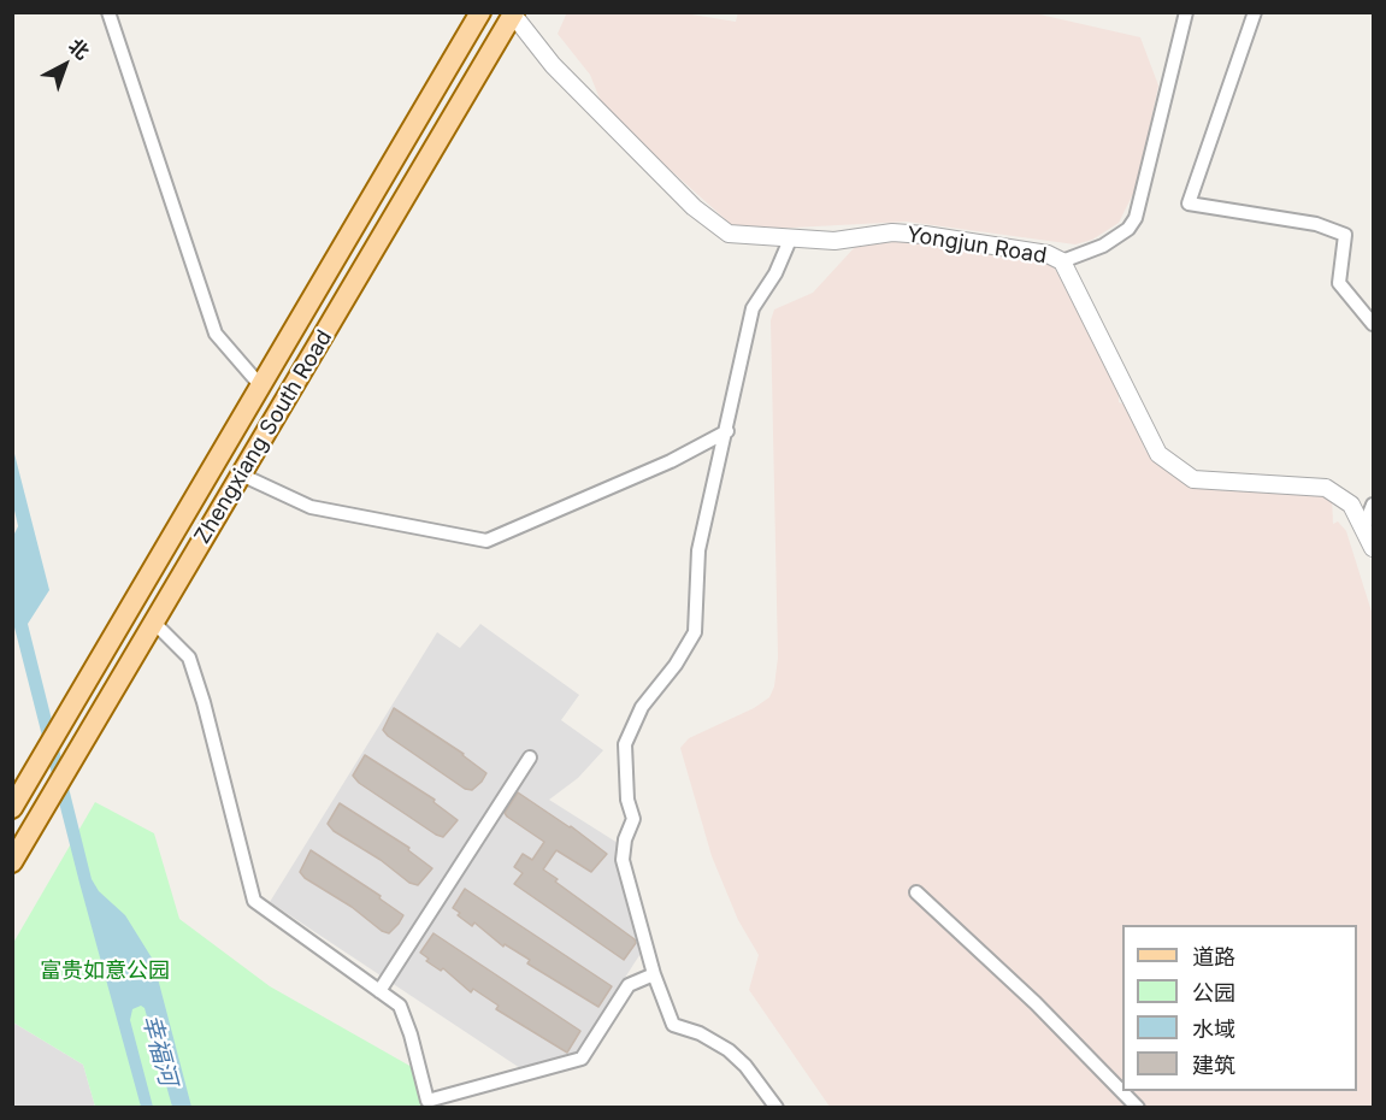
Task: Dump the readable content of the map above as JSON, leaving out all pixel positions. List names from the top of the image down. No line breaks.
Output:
{"streets":{"main road":["Zhengxiang South Road"],"street":["Yongjun Road"]},"crossings":[["Yongjun Road","Zhengxiang South Road"]],"water":["幸福河"],"parks":["富贵如意公园"],"legend":["道路","公园","水域","建筑"],"north":"top right"}
